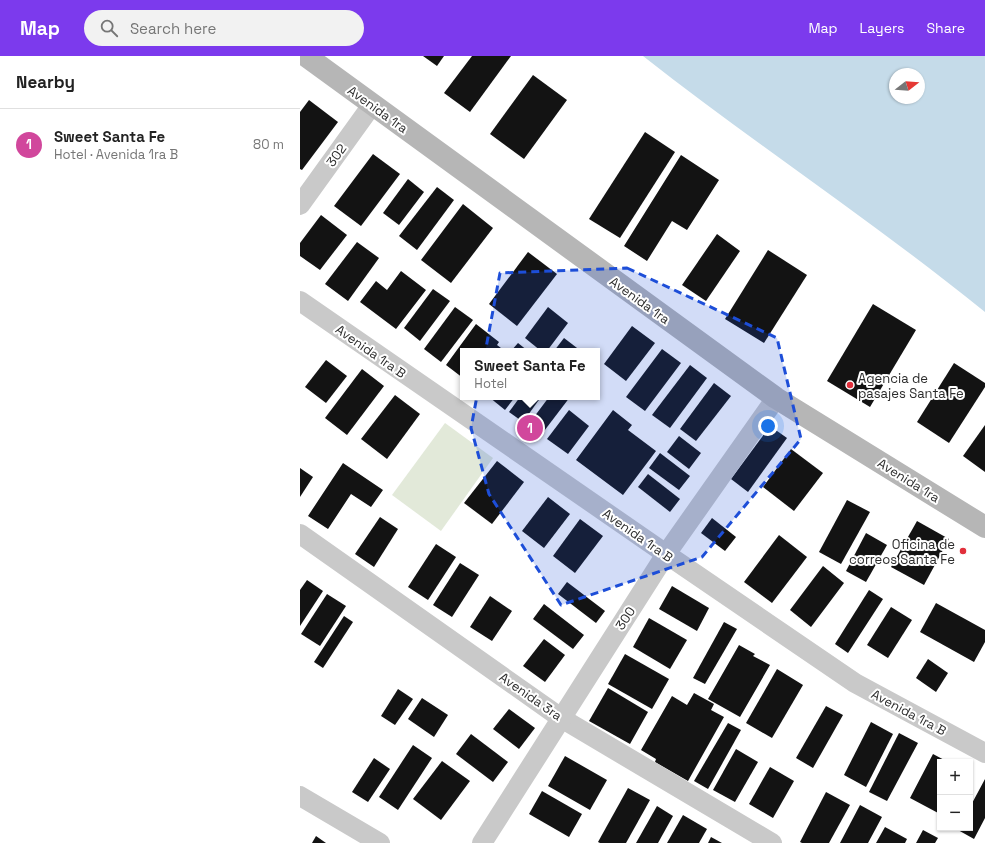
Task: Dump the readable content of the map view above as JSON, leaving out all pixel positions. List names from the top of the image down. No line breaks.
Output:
{"streets":{"street":["Avenida 1ra","302","Avenida 1ra B","300","Avenida 3ra"]},"crossings":[["Avenida 1ra","302"],["Avenida 1ra","300"],["Avenida 1ra B","300"],["300","Avenida 3ra"]],"places":["Agencia de pasajes Santa Fe","Oficina de correos Santa Fe"],"north":"right","page":{"header":"Map","search":"Search here","nav":["Map","Layers","Share"],"heading":"Nearby","list":[{"mark":"1","name":"Sweet Santa Fe","note":"Hotel · Avenida 1ra B","value":"80 m"}],"popup":["Sweet Santa Fe","Hotel"],"pins":"1","map_buttons":["+","−"]}}
